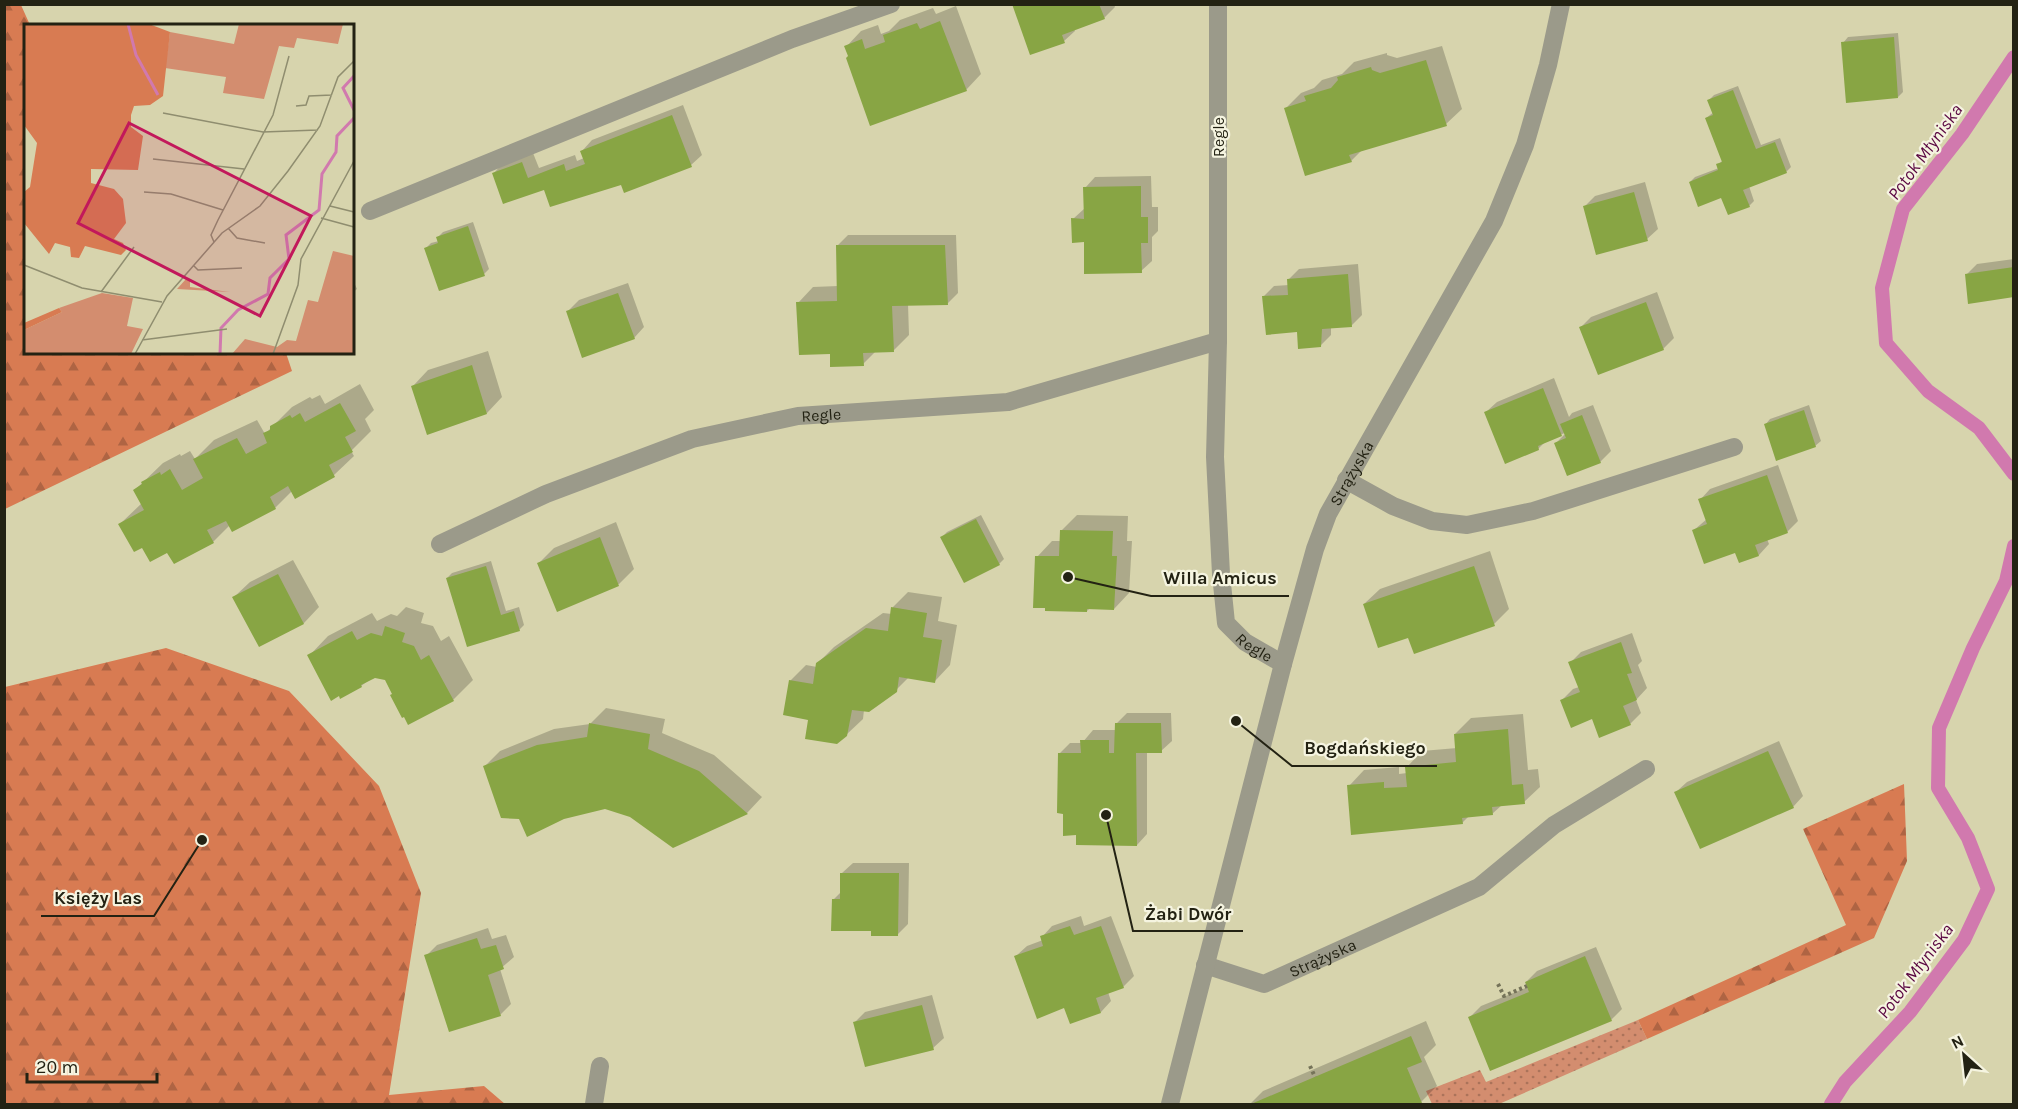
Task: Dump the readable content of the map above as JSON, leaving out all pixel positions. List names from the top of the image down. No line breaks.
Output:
{"streets":{"street":["Regle","Strążyska"]},"crossings":[["Regle","Strążyska"]],"water":["Potok Młyniska"],"places":["Willa Amicus","Bogdańskiego","Żabi Dwór","Księży Las"],"scale_bar":"20 m","north":"top left"}
